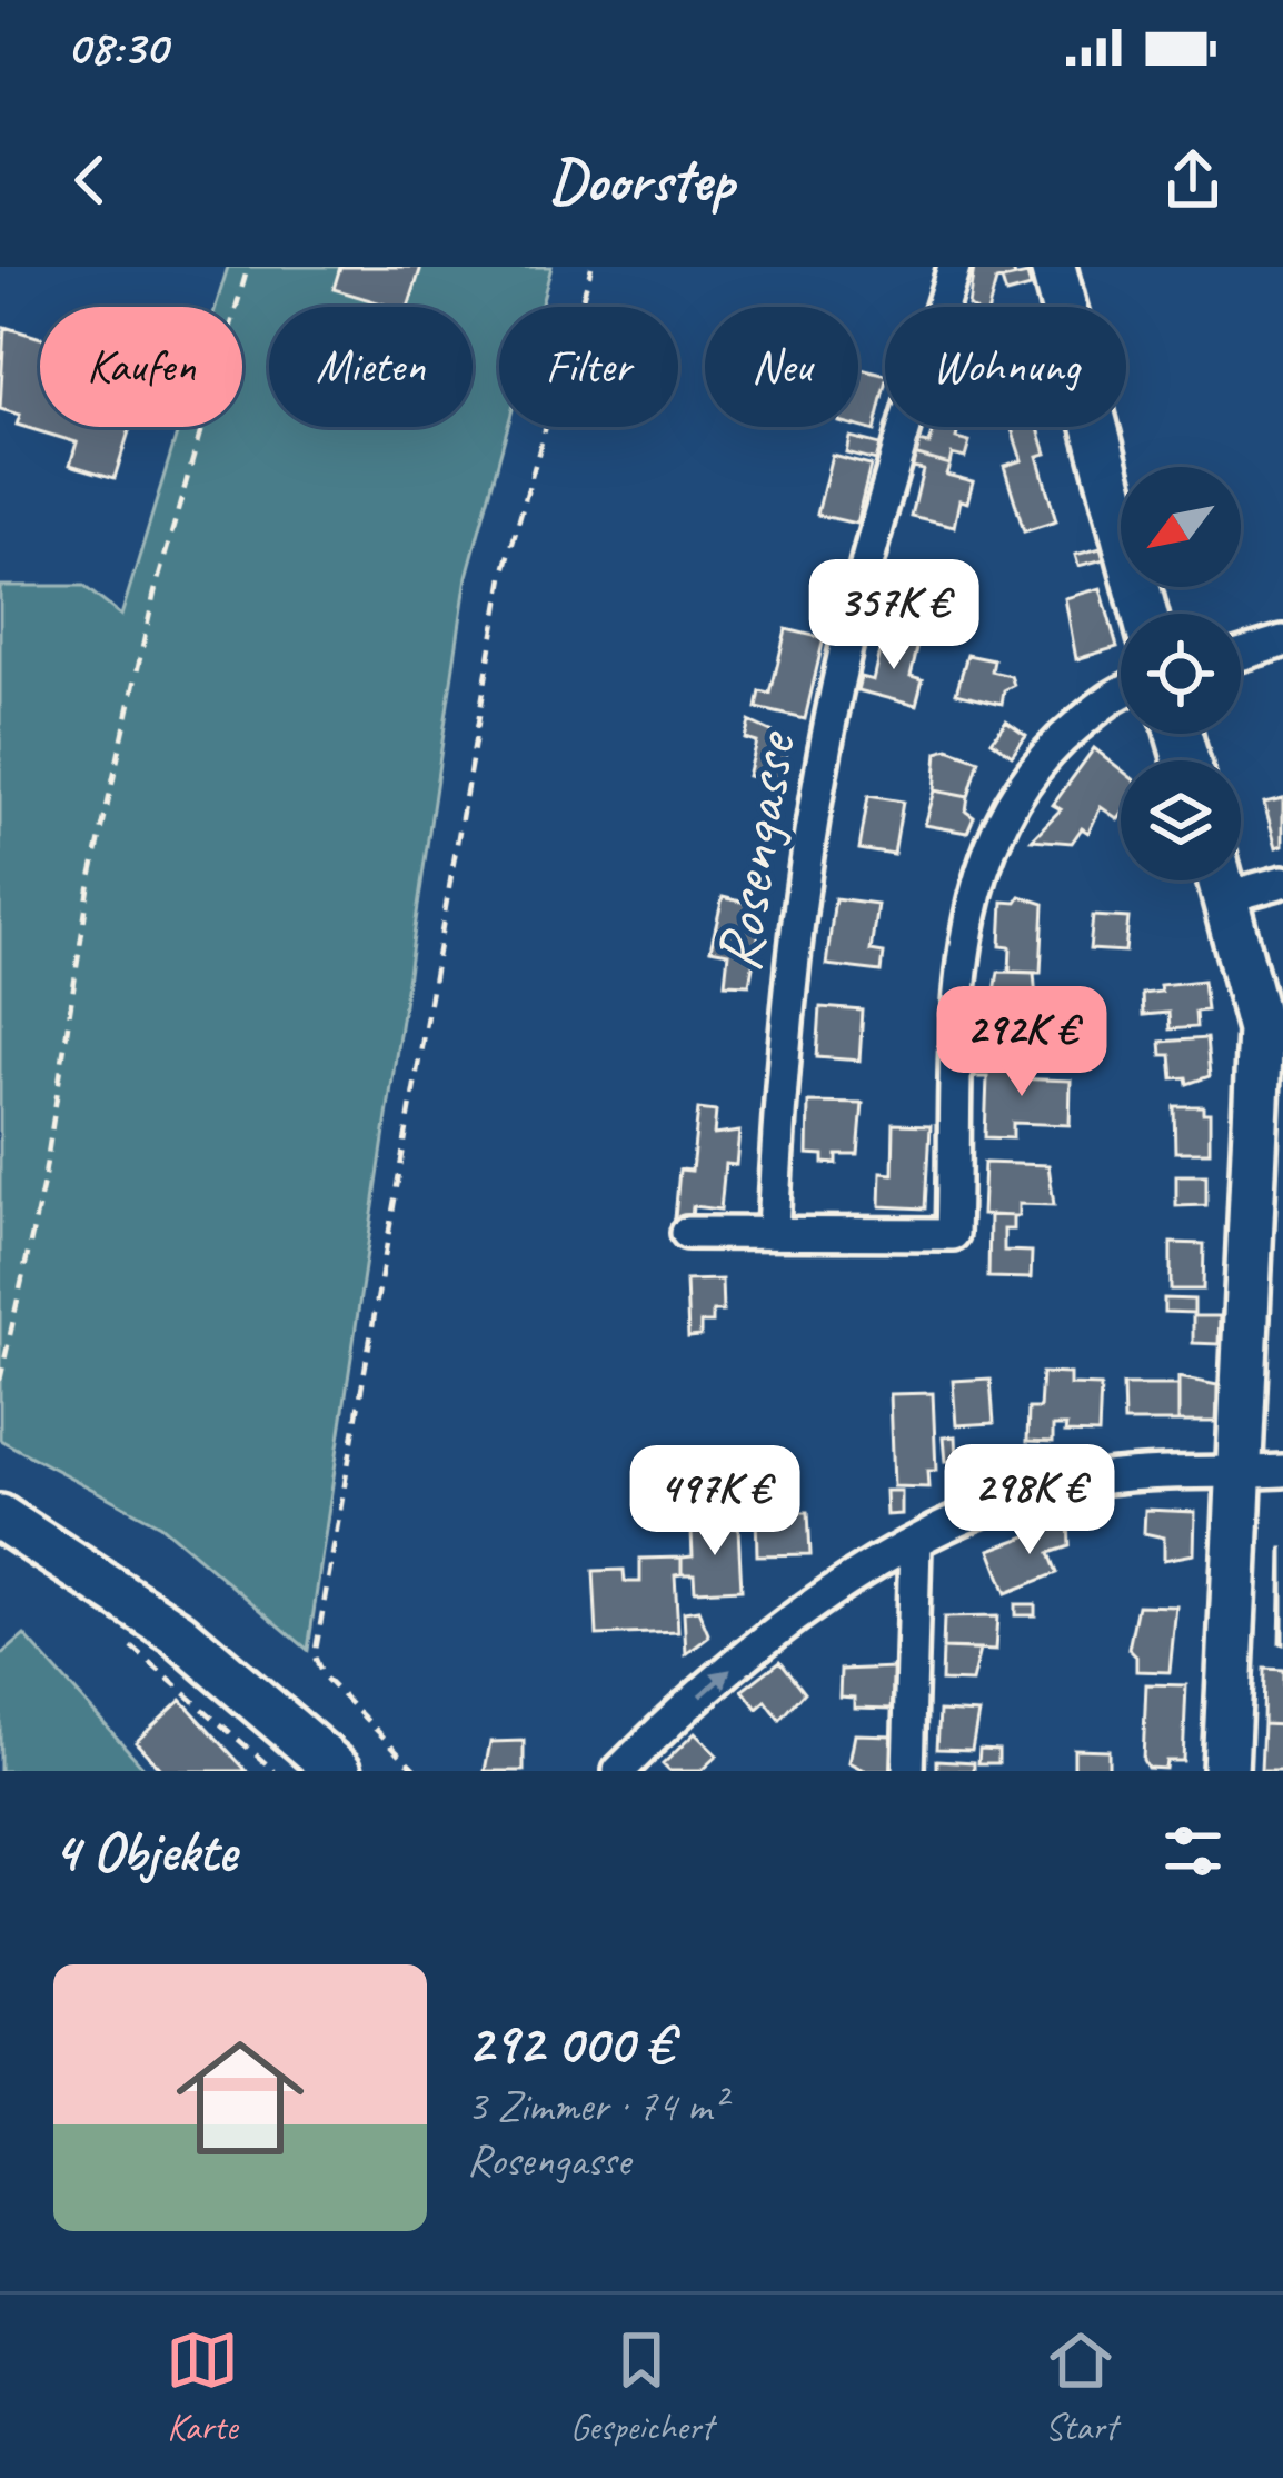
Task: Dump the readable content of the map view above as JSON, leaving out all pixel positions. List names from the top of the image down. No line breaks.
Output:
{"streets":{"street":["Rosengasse"]},"north":"bottom left","page":{"status":"08:30","header":"Doorstep","chip":["Kaufen","Mieten","Filter","Neu","Wohnung"],"price":["357K €","292K €","298K €","497K €"],"heading":"4 Objekte","list":[{"name":"292 000 €","note":"3 Zimmer · 74 m² · Rosengasse"}],"tabs":["Karte","Gespeichert","Start"]}}
